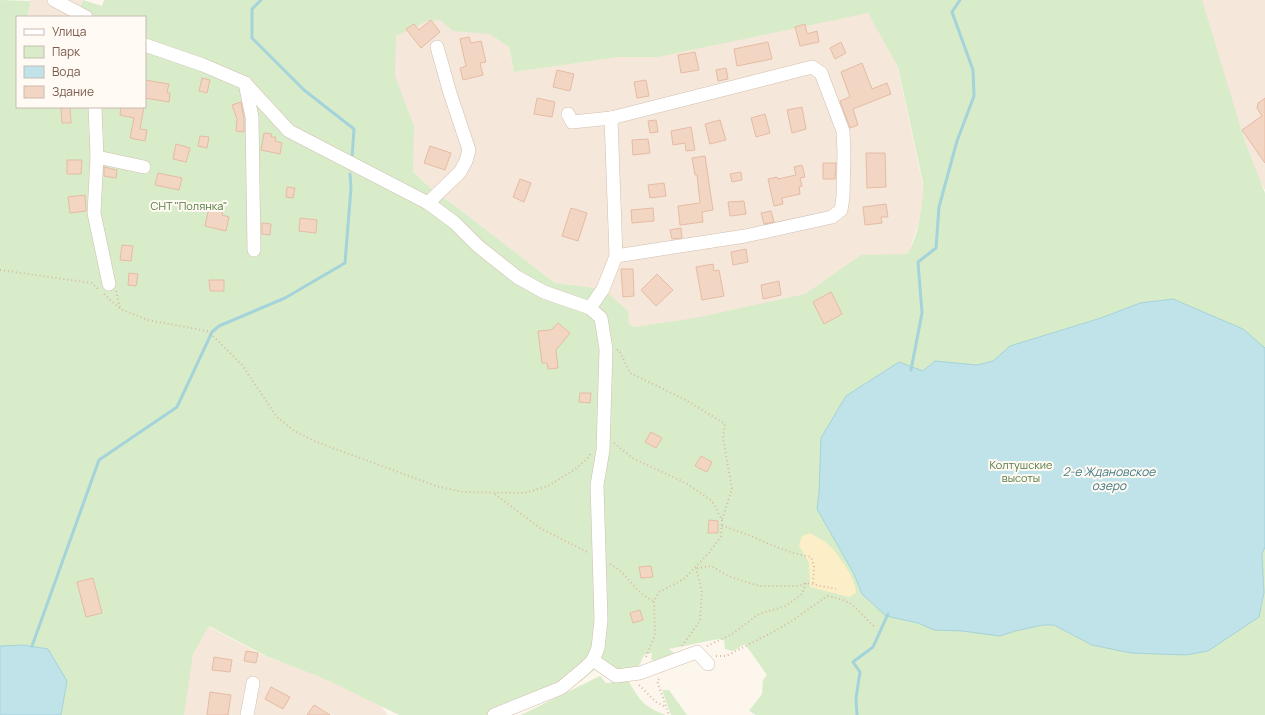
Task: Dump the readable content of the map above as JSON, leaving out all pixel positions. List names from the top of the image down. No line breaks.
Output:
{"water":["2-е Ждановское озеро"],"parks":["СНТ \"Полянка\"","Колтушские высоты"],"legend":["Улица","Парк","Вода","Здание"]}
